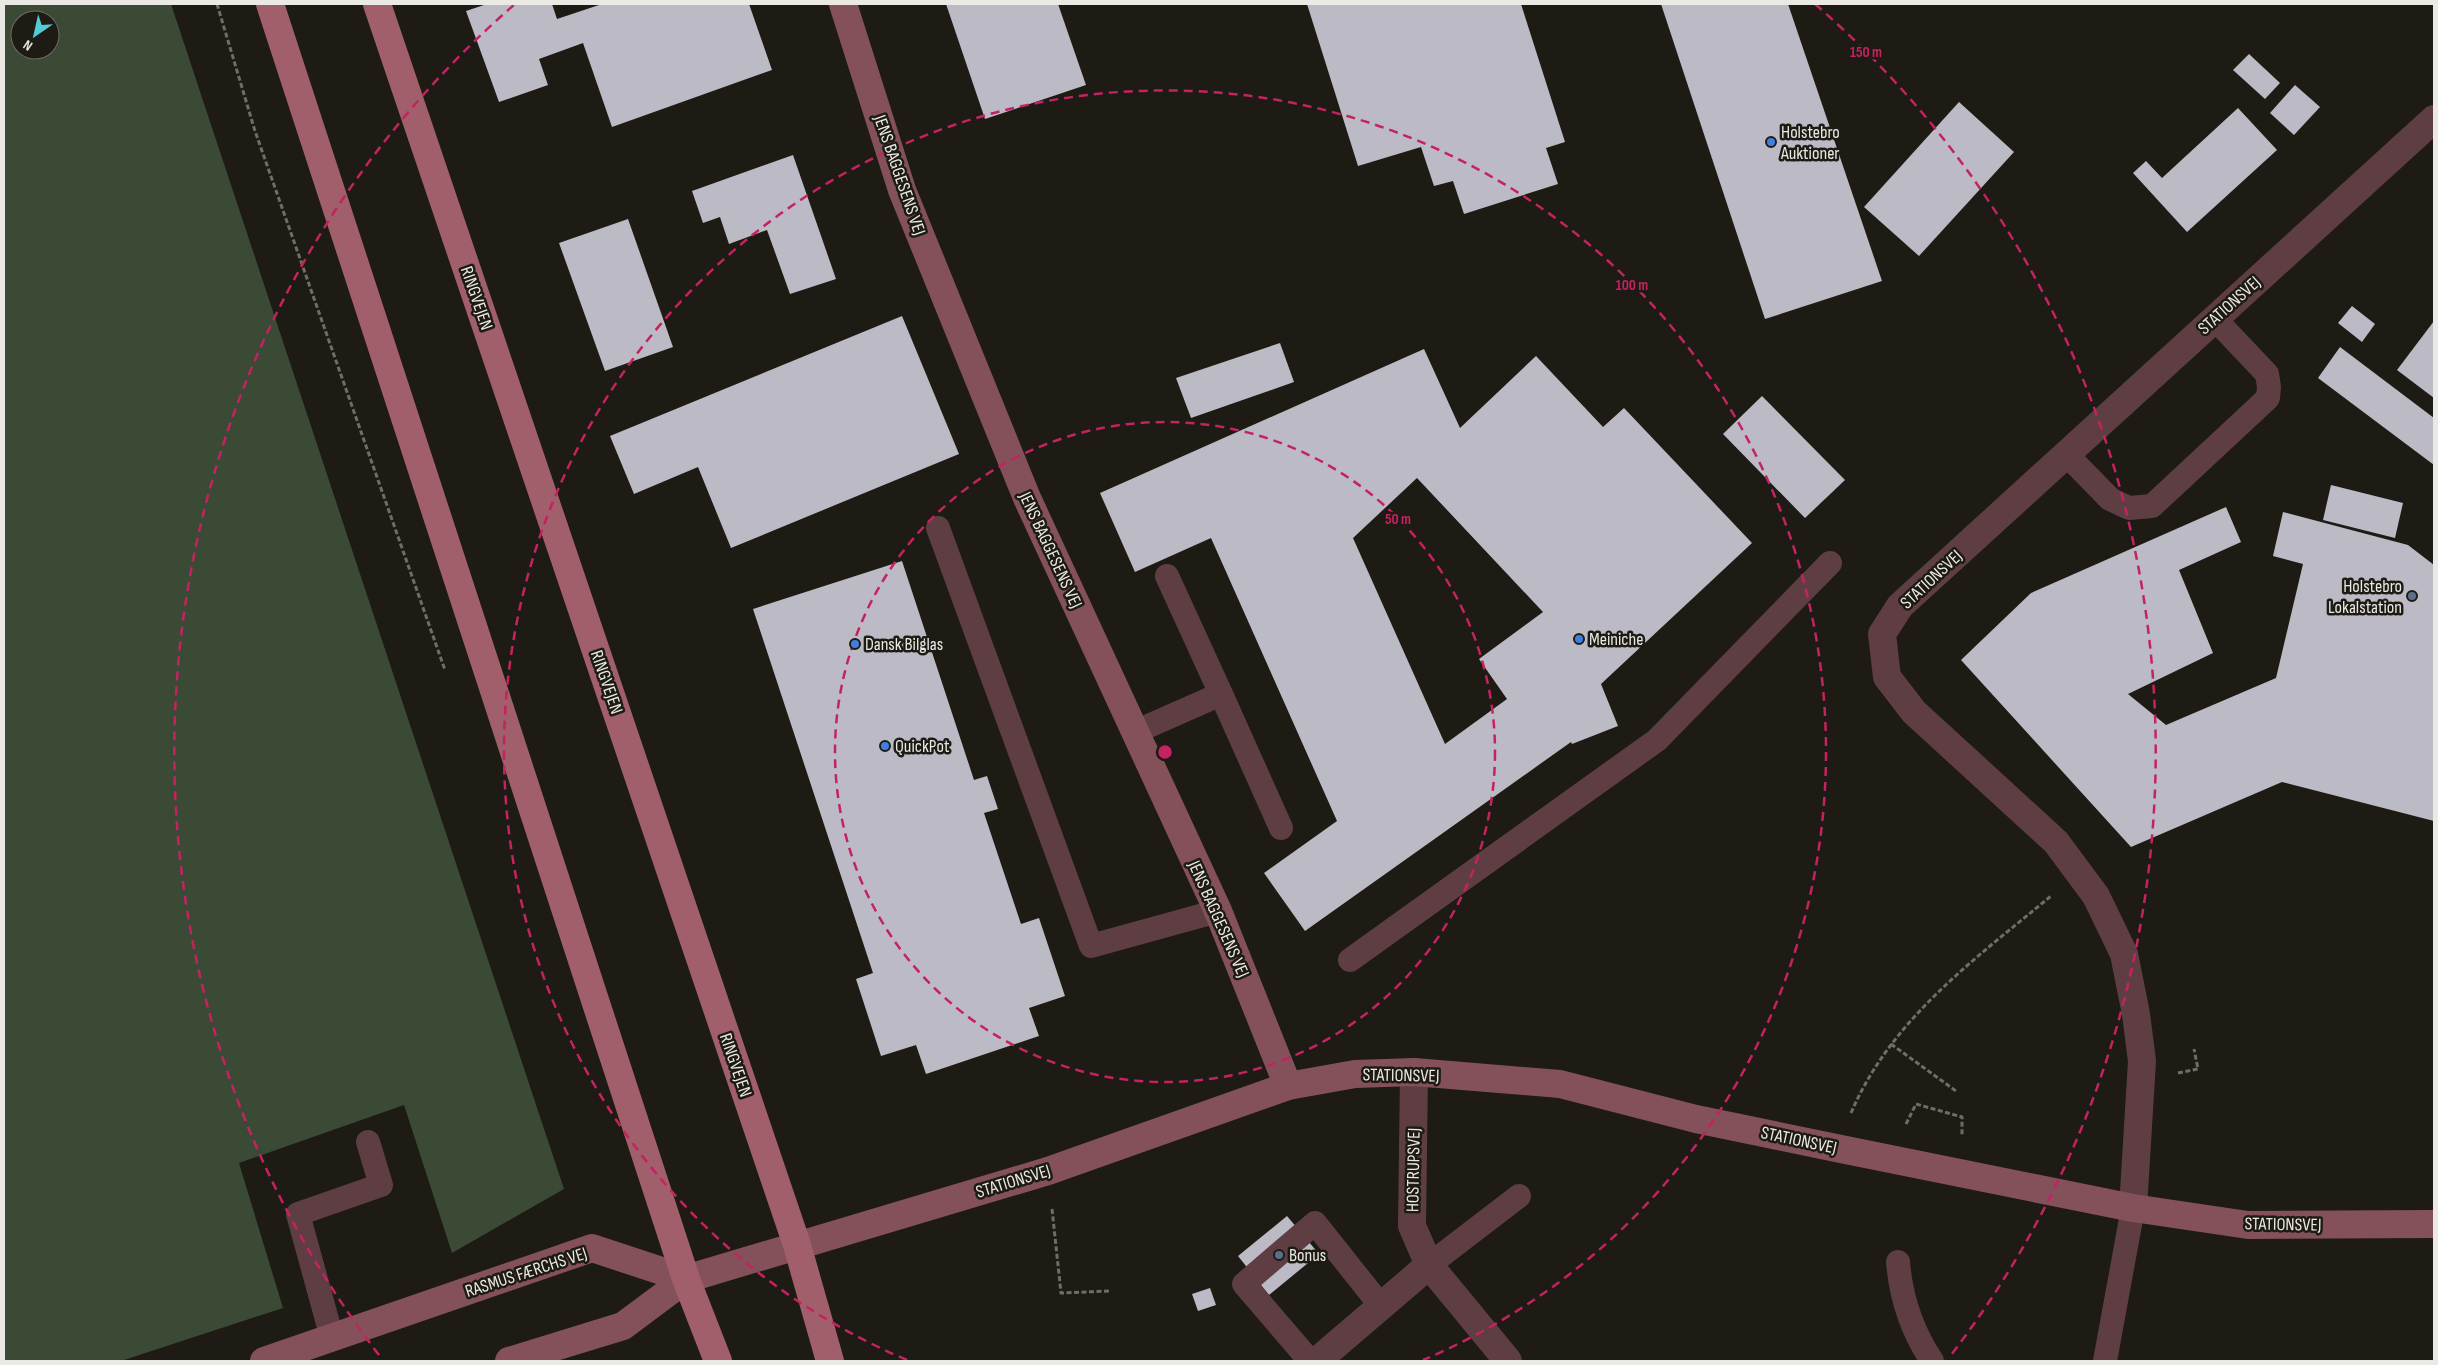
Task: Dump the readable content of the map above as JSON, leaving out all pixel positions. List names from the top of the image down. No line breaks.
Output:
{"streets":{"main road":["RINGVEJEN"],"street":["JENS BAGGESENS VEJ","STATIONSVEJ","HOSTRUPSVEJ","RASMUS FÆRCHS VEJ"]},"crossings":[["JENS BAGGESENS VEJ","STATIONSVEJ"],["RINGVEJEN","STATIONSVEJ"],["STATIONSVEJ","HOSTRUPSVEJ"],["STATIONSVEJ","RASMUS FÆRCHS VEJ"]],"places":["Holstebro Auktioner","Holstebro Lokalstation","Meiniche","Dansk Bilglas","QuickPot","Bonus"],"north":"bottom left","rings":["150 m","100 m","50 m"]}
